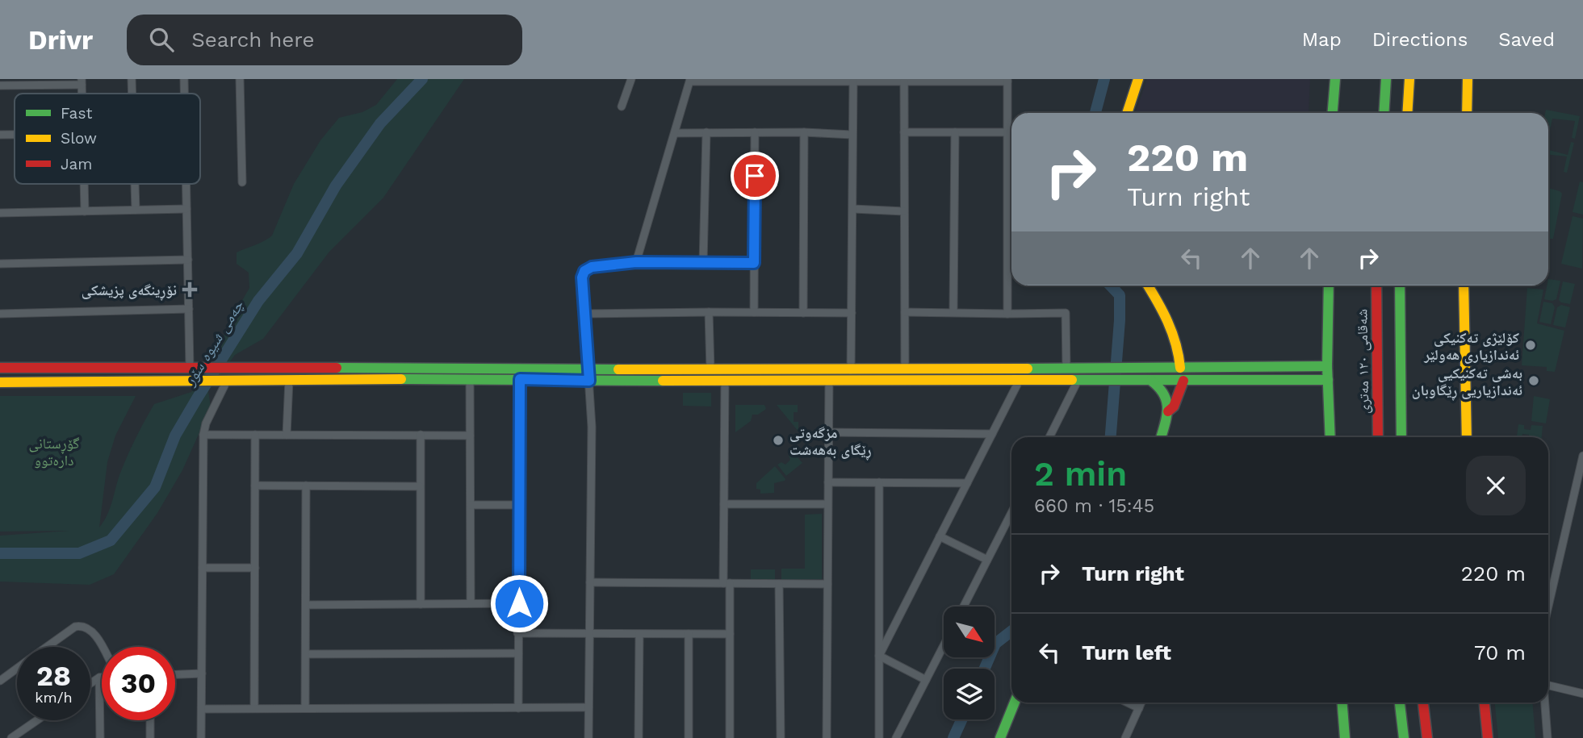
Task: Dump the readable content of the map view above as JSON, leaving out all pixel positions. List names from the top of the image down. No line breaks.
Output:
{"streets":{"main road":["شەقامی ١٢٠ مەتری"]},"water":["چەمی شیوە سۆر"],"parks":["گۆڕستانی دارەتوو"],"places":{"health":["نۆڕینگەی پزیشکی"],"other":["کۆلێژی تەکنیکی ئەندازیاری هەولێر","بەشی تەکنیکیی ئەندازیاریی ڕێگاوبان","مزگەوتی ڕێگای بەھەشت"]},"legend":["Fast","Slow","Jam"],"north":"bottom right","page":{"header":"Drivr","search":"Search here","nav":["Map","Directions","Saved"],"turn":["220 m","Turn right"],"heading":["2 min","660 m · 15:45"],"list":[{"name":"Turn right","value":"220 m"},{"name":"Turn left","value":"70 m"}],"speed":"28 km/h","limit":"30"}}
